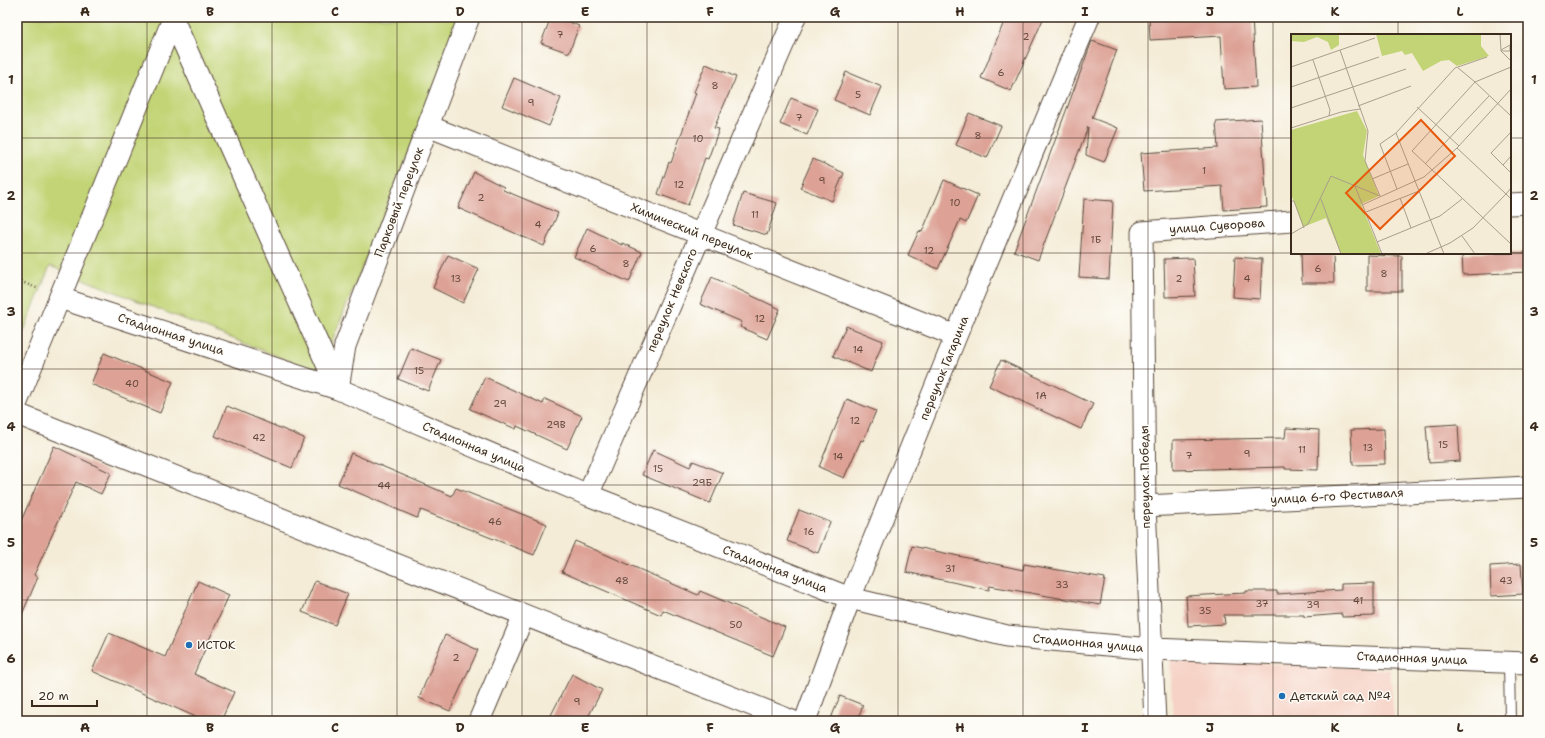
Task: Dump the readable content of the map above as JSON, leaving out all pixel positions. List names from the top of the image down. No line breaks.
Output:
{"streets":{"street":["Парковый переулок","улица Суворова","Химический переулок","переулок Невского","Стадионная улица","переулок Гагарина","переулок Победы","улица 6-го Фестиваля"]},"crossings":[["Парковый переулок","Химический переулок"],["Парковый переулок","Стадионная улица"],["улица Суворова","переулок Победы"],["Химический переулок","переулок Невского"],["Химический переулок","переулок Гагарина"],["переулок Невского","Стадионная улица"],["Стадионная улица","переулок Гагарина"],["Стадионная улица","переулок Победы"],["переулок Победы","улица 6-го Фестиваля"]],"places":["ИСТОК","Детский сад №4"],"house_numbers":["7","2","6","8","5","9","7","8","10","1","9","12","2","10","11","4","1Б","6","12","8","6","8","13","2","4","12","14","15","40","1А","29","12","29В","42","15","13","11","9","7","14","15","29Б","44","46","16","31","48","43","33","41","37","39","35","50","2","9"],"scale_bar":"20 m","grid":{"columns":["A","B","C","D","E","F","G","H","I","J","K","L"],"rows":["1","2","3","4","5","6"]}}
